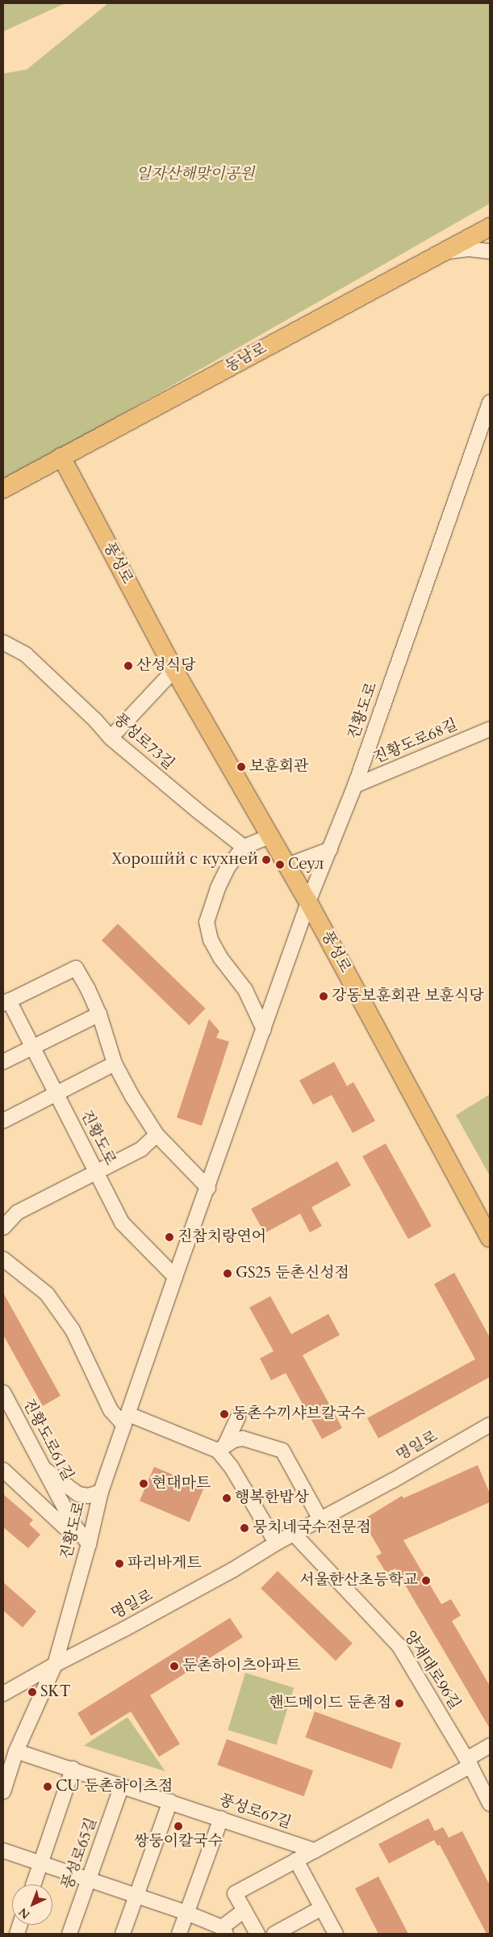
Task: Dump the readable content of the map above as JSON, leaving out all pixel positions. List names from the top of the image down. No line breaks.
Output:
{"streets":{"main road":["동남로","풍성로"],"street":["진황도로","풍성로73길","진황도로68길","진황도로61길","명일로","양재대로96길","풍성로67길","풍성로65길"]},"crossings":[["동남로","풍성로"],["풍성로","진황도로"],["진황도로","진황도로68길"],["진황도로","진황도로61길"],["진황도로","명일로"],["진황도로","풍성로67길"],["명일로","양재대로96길"],["풍성로67길","풍성로65길"]],"parks":["일자산해맞이공원"],"places":["산성식당","보훈회관","Хорошйй с кухней","Сеул","강동보훈회관 보훈식당","진참치랑연어","GS25 둔촌신성점","동촌수끼샤브칼국수","현대마트","행복한밥상","뭉치네국수전문점","파리바게트","서울한산초등학교","둔촌하이츠아파트","SKT","핸드메이드 둔촌점","CU 둔촌하이츠점","쌍둥이칼국수"],"north":"bottom left"}
